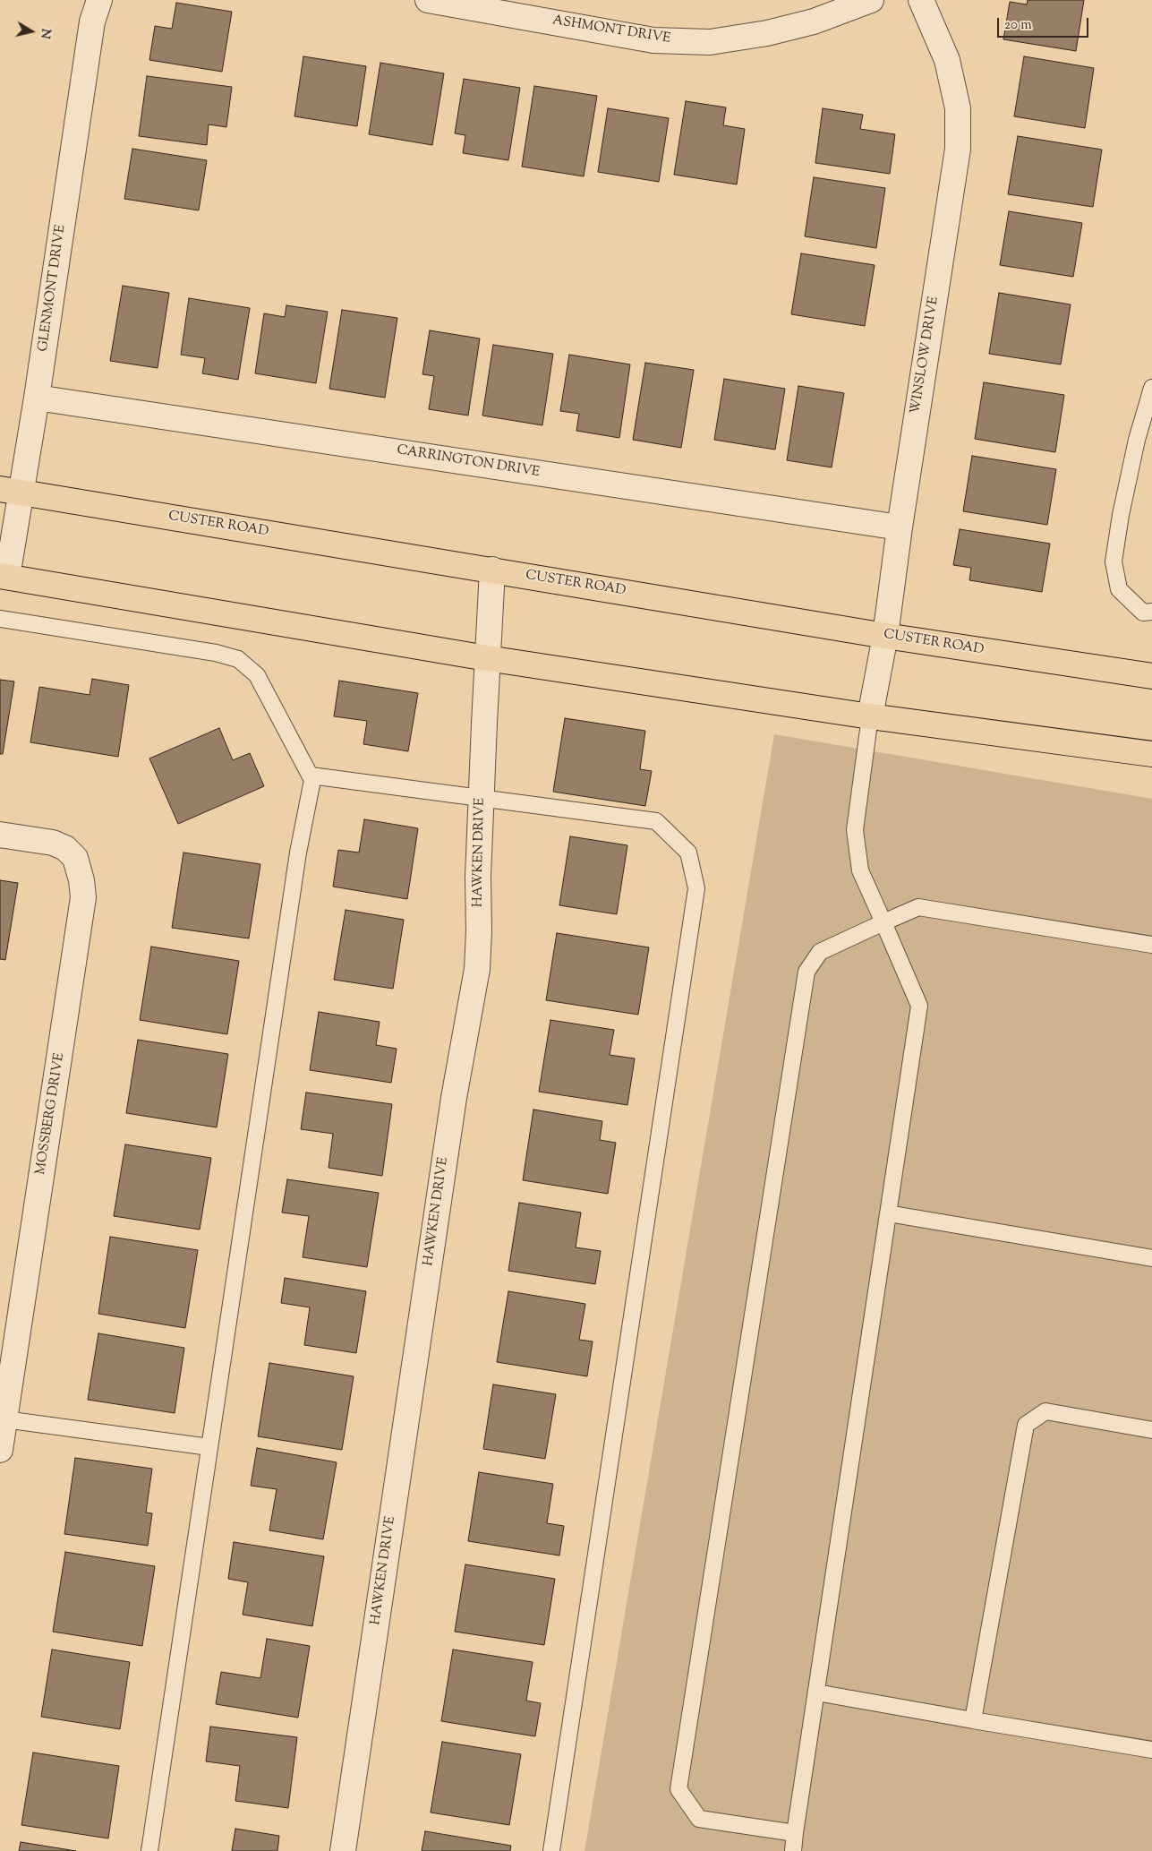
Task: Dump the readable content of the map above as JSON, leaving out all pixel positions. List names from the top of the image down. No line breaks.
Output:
{"streets":{"main road":["CUSTER ROAD"],"street":["ASHMONT DRIVE","GLENMONT DRIVE","WINSLOW DRIVE","CARRINGTON DRIVE","HAWKEN DRIVE","MOSSBERG DRIVE"]},"crossings":[["GLENMONT DRIVE","CARRINGTON DRIVE"],["GLENMONT DRIVE","CUSTER ROAD"],["WINSLOW DRIVE","CARRINGTON DRIVE"],["WINSLOW DRIVE","CUSTER ROAD"],["CUSTER ROAD","HAWKEN DRIVE"]],"scale_bar":"20 m","north":"right"}
